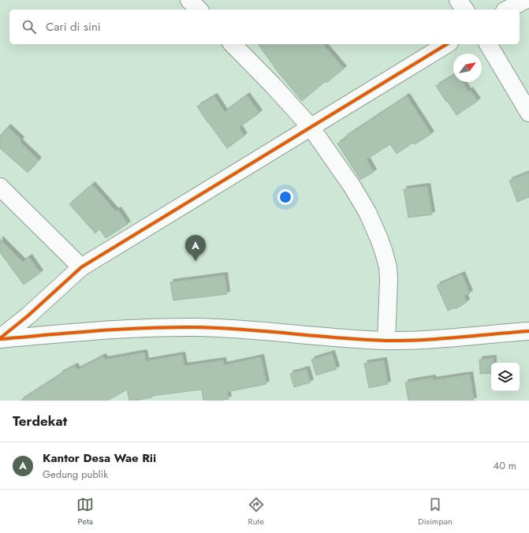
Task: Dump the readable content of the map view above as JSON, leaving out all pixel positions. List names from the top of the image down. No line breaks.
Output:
{"north":"top right","page":{"search":"Cari di sini","pins":"A","heading":"Terdekat","list":[{"mark":"A","name":"Kantor Desa Wae Rii","note":"Gedung publik","value":"40 m"}],"nav":["Peta","Rute","Disimpan"]}}
